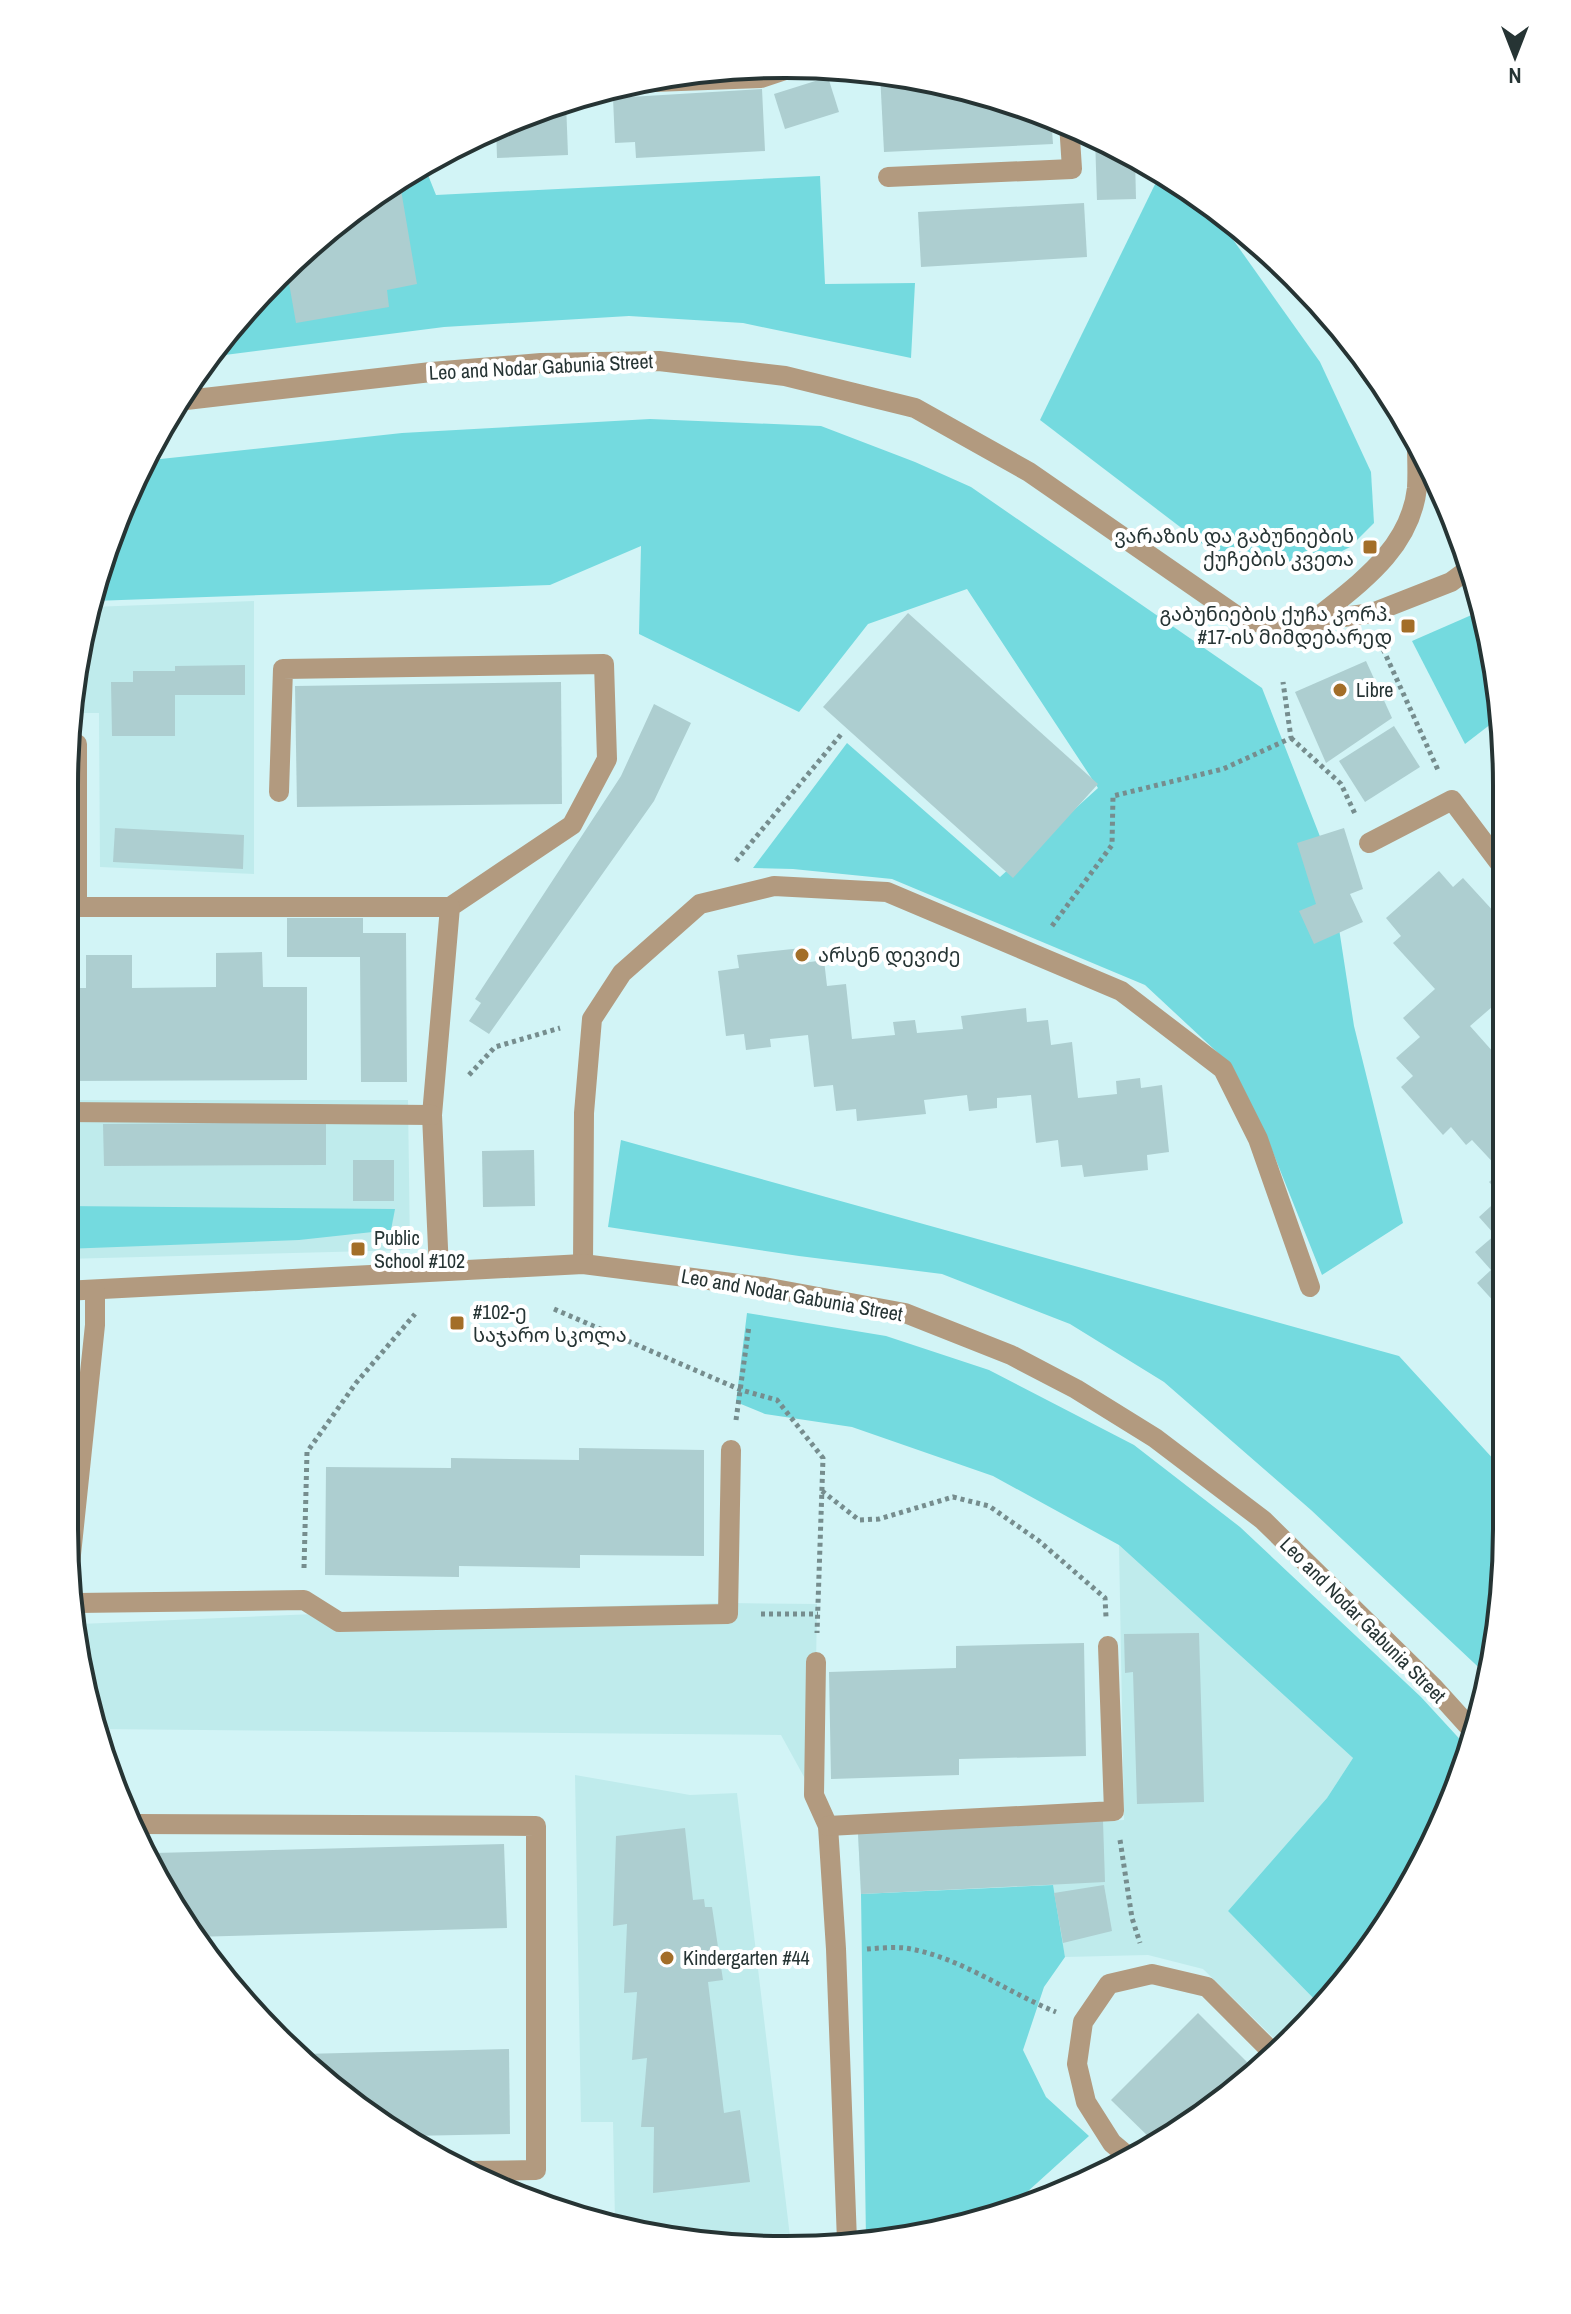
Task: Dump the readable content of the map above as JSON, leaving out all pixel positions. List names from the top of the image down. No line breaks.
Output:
{"streets":{"street":["Leo and Nodar Gabunia Street"]},"places":{"transit":["ვარაზის და გაბუნიების ქუჩების კვეთა","გაბუნიების ქუჩა კორპ. #17-ის მიმდებარედ","Public School #102","#102-ე საჯარო სკოლა"],"other":["Libre","არსენ დევიძე","Kindergarten #44"]},"north":"bottom"}
